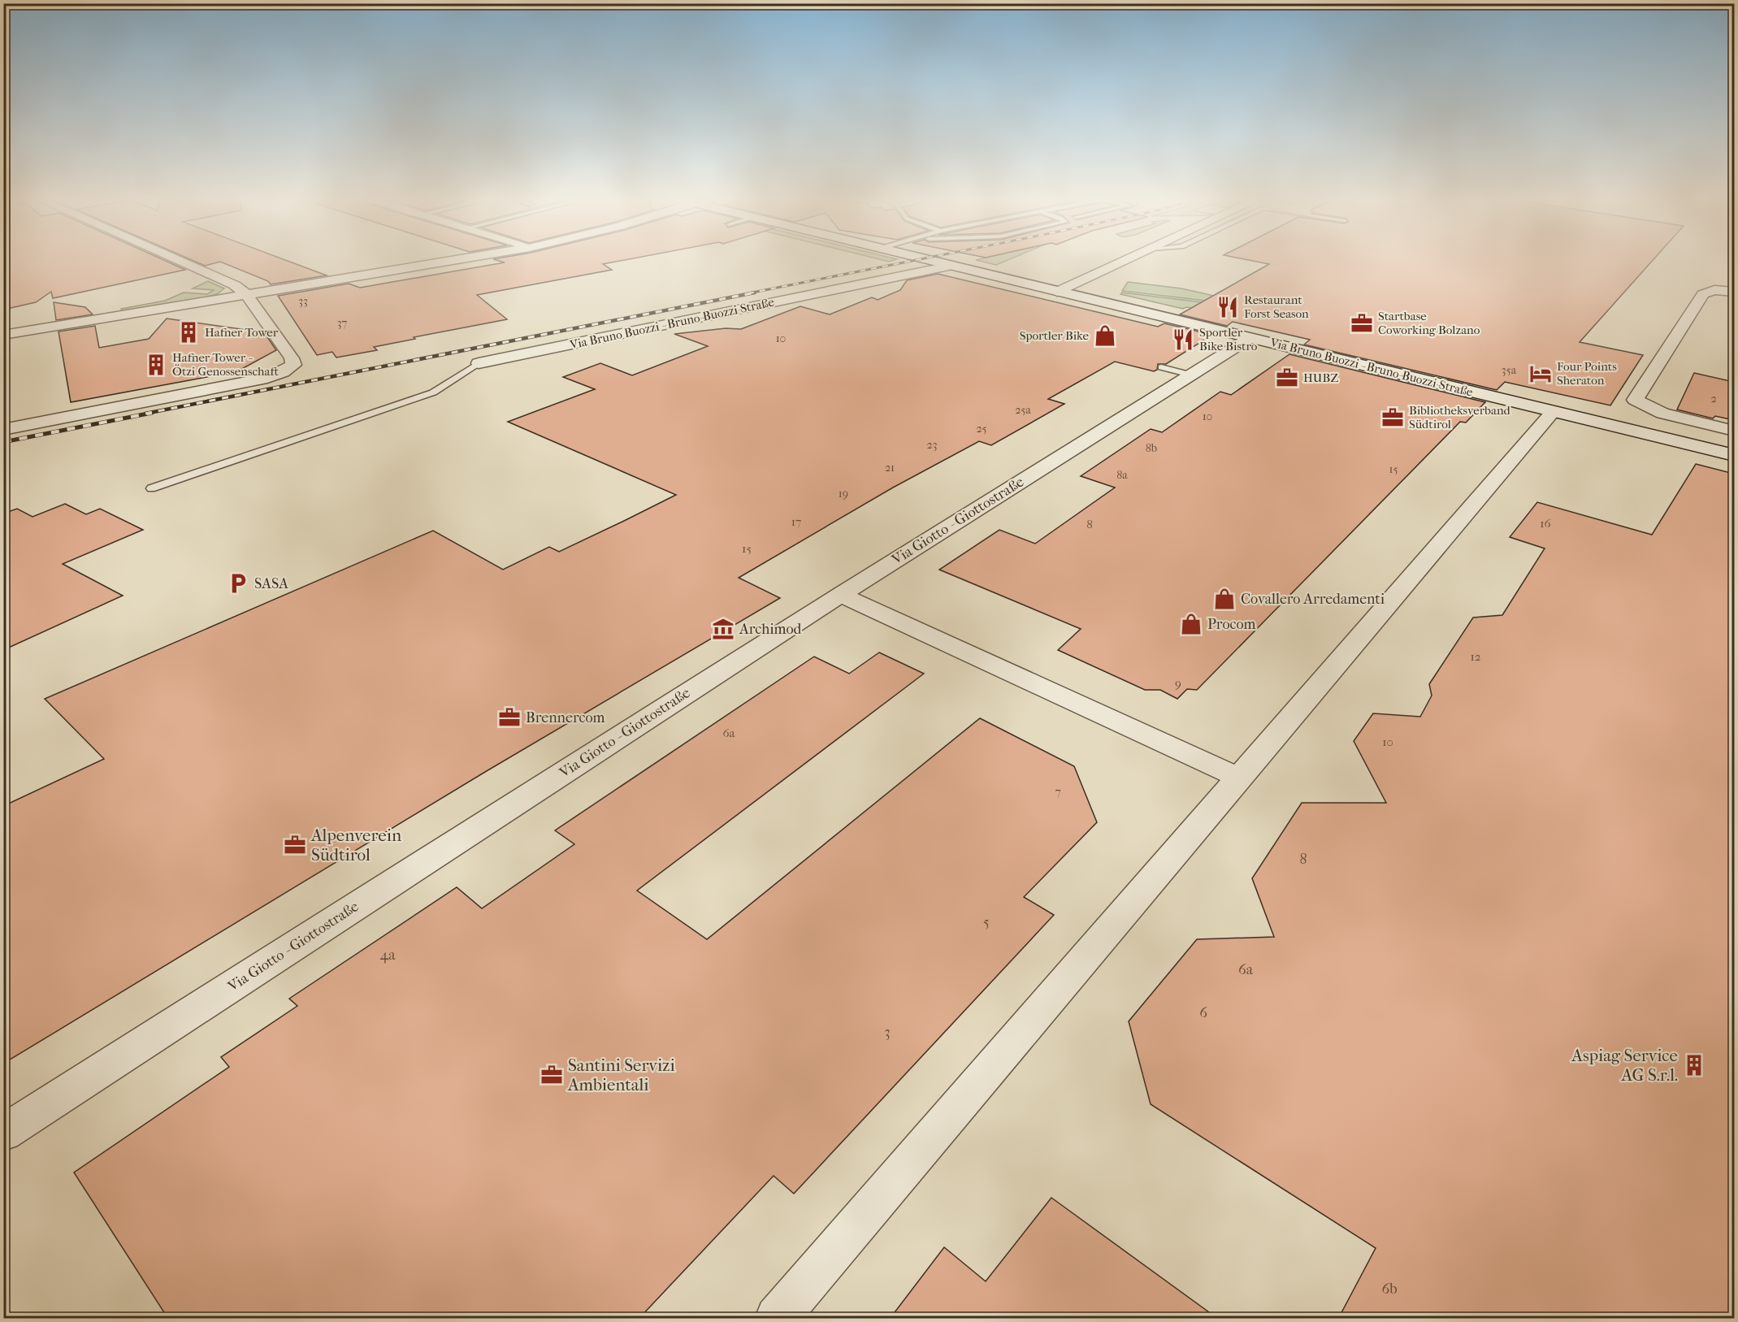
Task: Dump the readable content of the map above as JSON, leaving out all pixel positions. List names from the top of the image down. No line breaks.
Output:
{"streets":{"main road":["Via Bruno Buozzi - Bruno-Buozzi-Straße"],"street":["Via Giotto - Giottostraße"]},"crossings":[["Via Bruno Buozzi - Bruno-Buozzi-Straße","Via Giotto - Giottostraße"]],"places":{"restaurant":["Restaurant Forst Season","Sportler Bike Bistro"],"office":["Startbase Coworking Bolzano","HUBZ","Bibliotheksverband Südtirol","Brennercom","Alpenverein Südtirol","Santini Servizi Ambientali"],"building":["Hafner Tower","Hafner Tower - Ötzi Genossenschaft","Aspiag Service AG S.r.l."],"shop":["Sportler Bike","Covallero Arredamenti","Procom"],"hotel":["Four Points Sheraton"],"parking":["SASA"],"museum":["Archimod"]},"house_numbers":["33","37","10","35a","2","25a","10","25","23","8b","21","15","8a","19","17","16","8","15","12","9","6a","10","7","8","5","4a","6a","6","3","6b"]}
